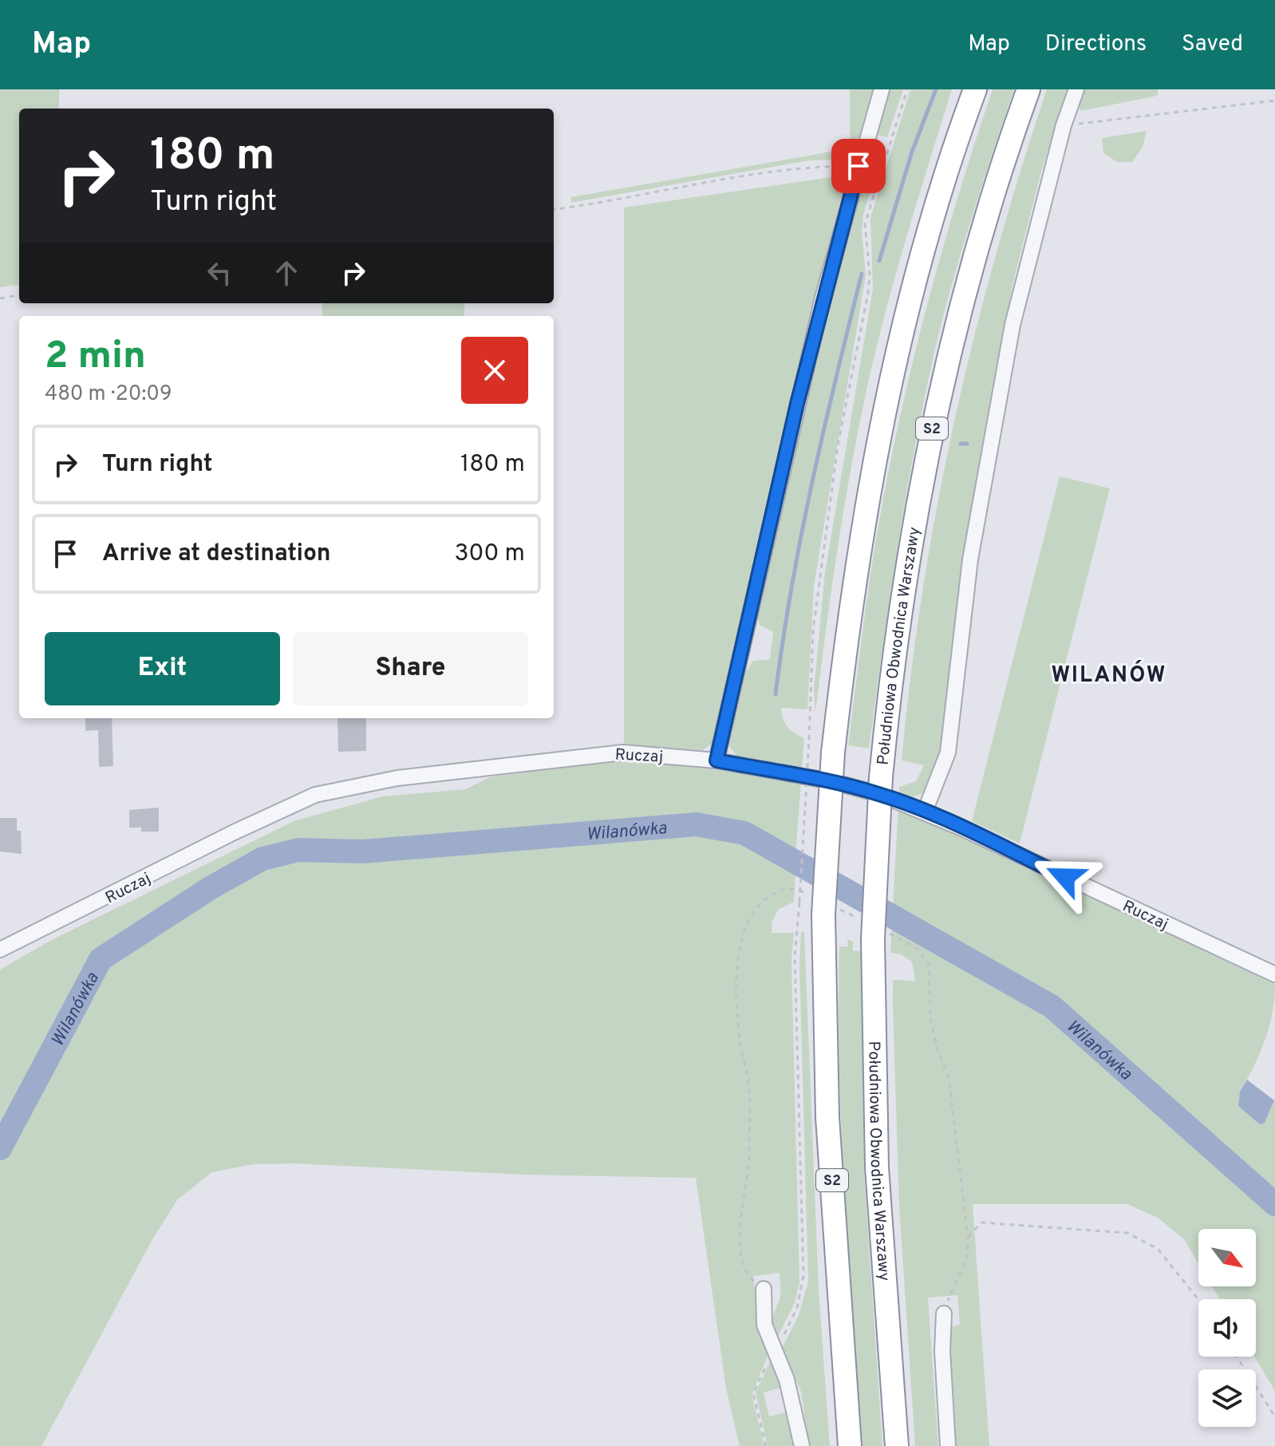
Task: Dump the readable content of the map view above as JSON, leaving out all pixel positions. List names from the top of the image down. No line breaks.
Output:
{"streets":{"highway":["S2","Południowa Obwodnica Warszawy"],"street":["Ruczaj"]},"districts":["WILANÓW"],"water":["Wilanówka"],"north":"bottom right","page":{"header":"Map","nav":["Map","Directions","Saved"],"turn":["180 m","Turn right"],"heading":["2 min","480 m · 20:09"],"list":[{"name":"Turn right","value":"180 m"},{"name":"Arrive at destination","value":"300 m"}],"buttons":["Exit","Share"]}}
